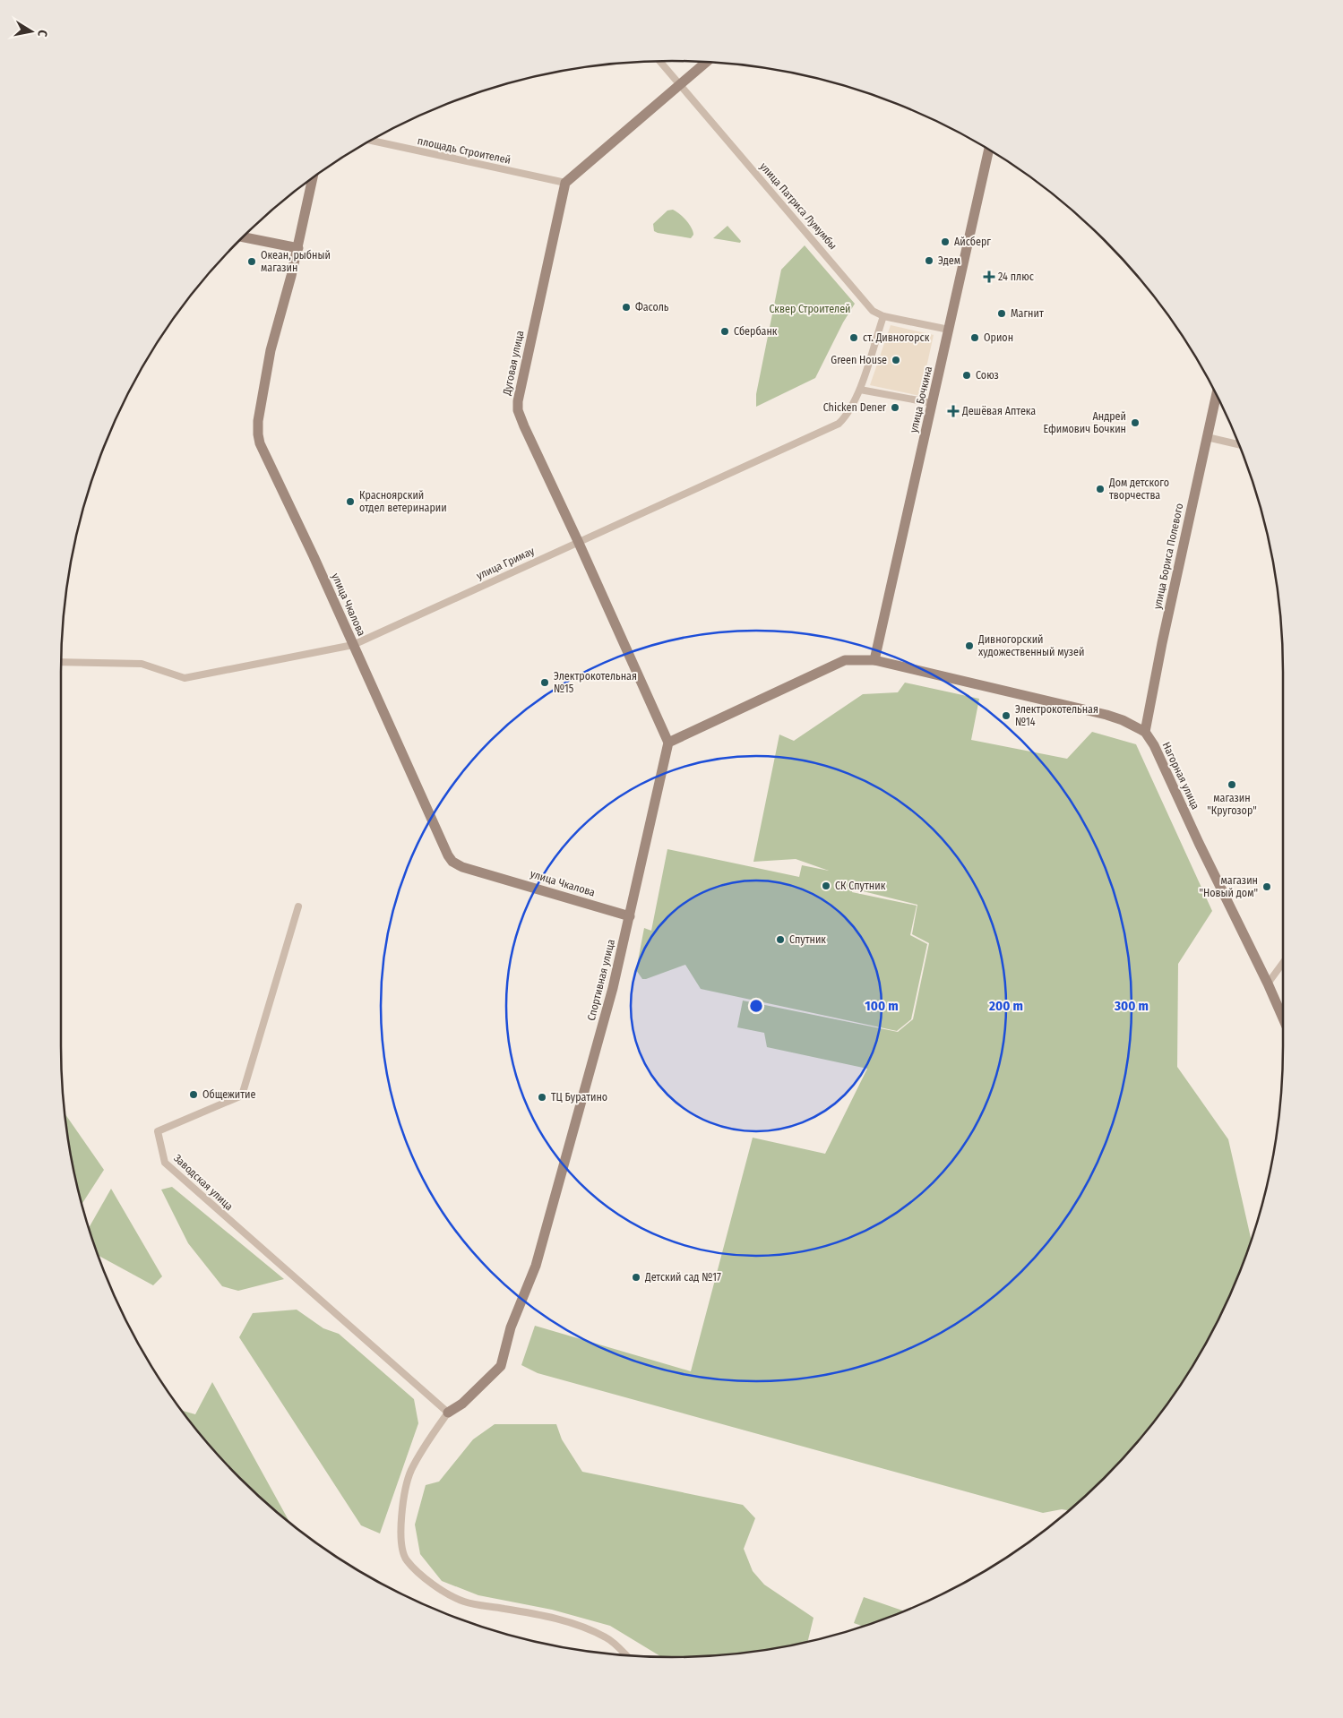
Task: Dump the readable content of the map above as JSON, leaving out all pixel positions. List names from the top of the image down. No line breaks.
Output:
{"streets":{"main road":["Дуговая улица","улица Бочкина","улица Бориса Полевого","улица Чкалова","Нагорная улица","Спортивная улица"],"street":["площадь Строителей","улица Патриса Лумумбы","улица Гримау","Заводская улица"]},"crossings":[["площадь Строителей","Дуговая улица"],["улица Патриса Лумумбы","улица Бочкина"],["улица Патриса Лумумбы","улица Гримау"],["Дуговая улица","улица Гримау"],["Дуговая улица","Спортивная улица"],["улица Бориса Полевого","Нагорная улица"],["улица Гримау","улица Чкалова"],["улица Чкалова","Спортивная улица"],["Спортивная улица","Заводская улица"]],"parks":["Сквер Строителей"],"places":{"other":["Айсберг","Эдем","Океан, рыбный магазин","Фасоль","Магнит","Сбербанк","ст. Дивногорск","Орион","Green House","Союз","Chicken Dener","Андрей Ефимович Бочкин","Дом детского творчества","Красноярский отдел ветеринарии","Дивногорский художественный музей","Электрокотельная №15","Электрокотельная №14","магазин \"Кругозор\"","СК Спутник","магазин \"Новый дом\"","Спутник","Общежитие","ТЦ Буратино","Детский сад №17"],"health":["24 плюс","Дешёвая Аптека"]},"north":"right","rings":["100 m","200 m","300 m"]}
